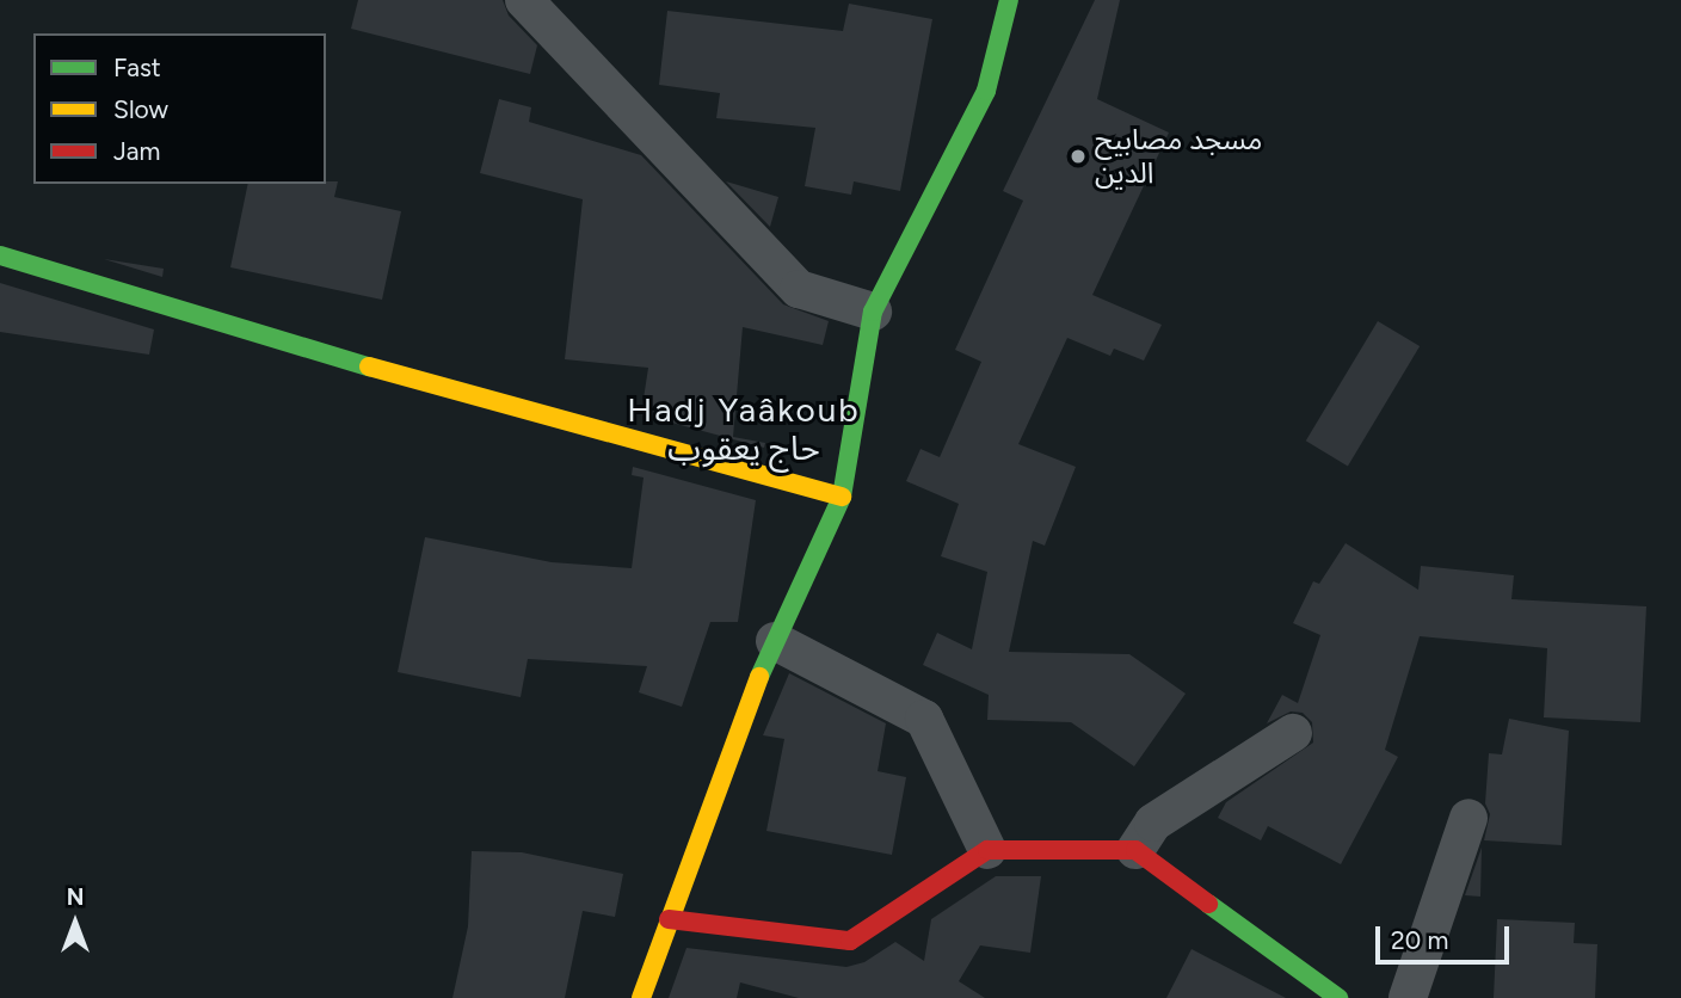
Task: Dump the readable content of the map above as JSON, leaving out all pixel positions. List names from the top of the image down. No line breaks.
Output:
{"districts":["Hadj Yaâkoub حاج يعقوب"],"places":["مسجد مصابيح الدين"],"legend":["Fast","Slow","Jam"],"scale_bar":"20 m","north":"top"}
